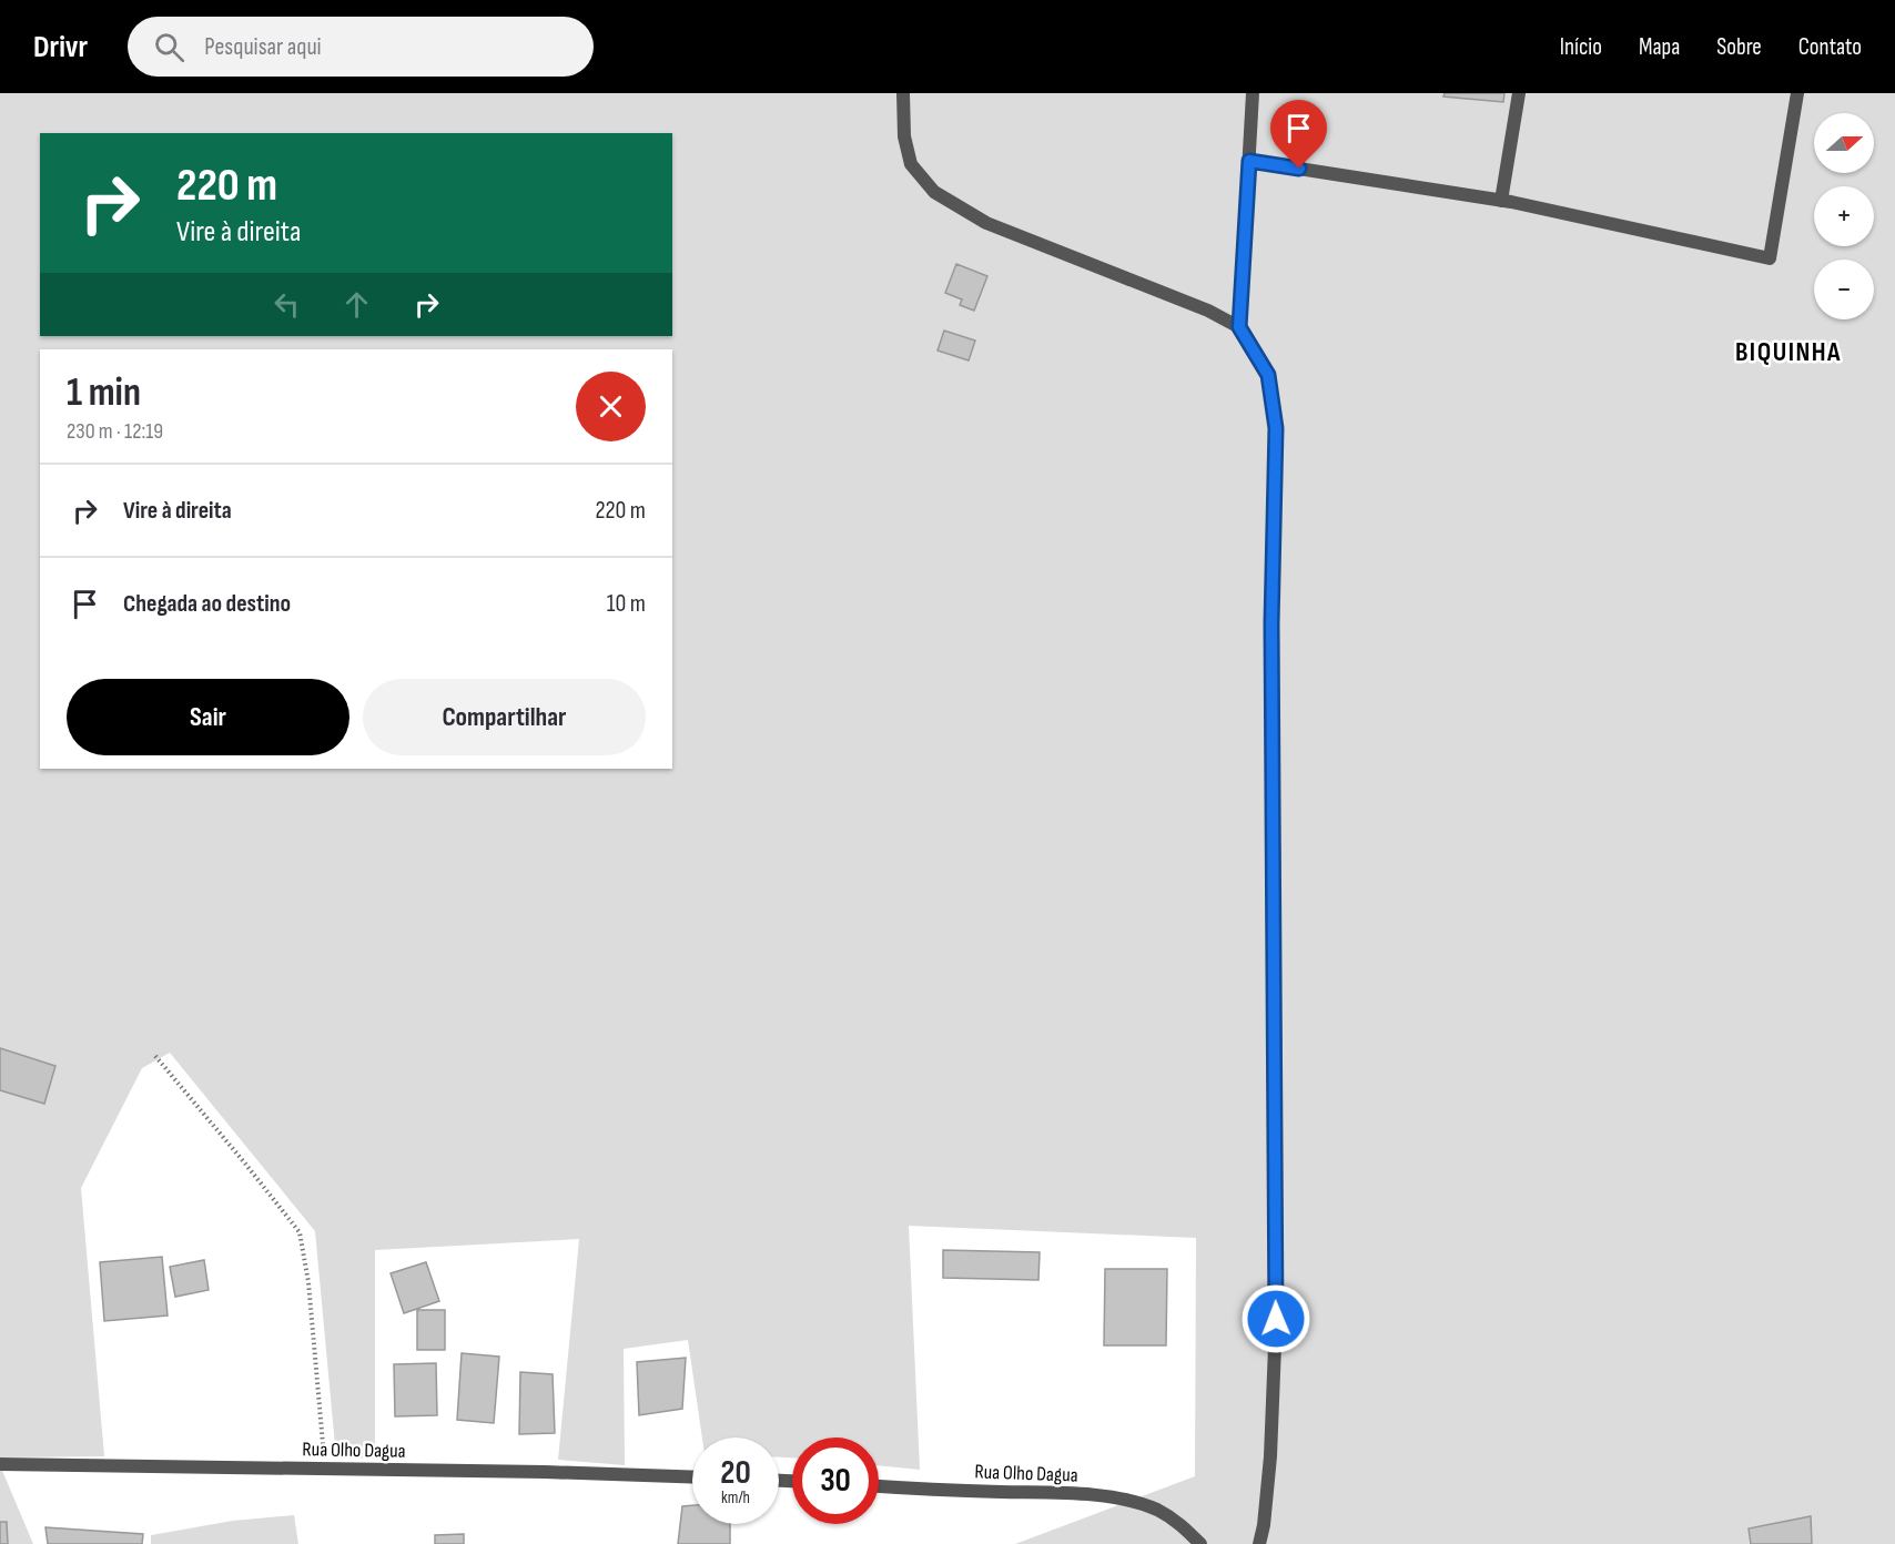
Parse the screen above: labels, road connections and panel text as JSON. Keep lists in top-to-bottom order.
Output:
{
  "streets": {
    "street": ["Rua Olho Dagua"]
  },
  "districts": ["BIQUINHA"],
  "north": "right",
  "page": {
    "header": "Drivr",
    "search": "Pesquisar aqui",
    "nav": [
      "Início",
      "Mapa",
      "Sobre",
      "Contato"
    ],
    "map_buttons": ["+", "−"],
    "turn": ["220 m", "Vire à direita"],
    "heading": ["1 min", "230 m · 12:19"],
    "list": [
      {
        "name": "Vire à direita",
        "value": "220 m"
      },
      {
        "name": "Chegada ao destino",
        "value": "10 m"
      }
    ],
    "buttons": ["Sair", "Compartilhar"],
    "speed": "20 km/h",
    "limit": "30"
  }
}
